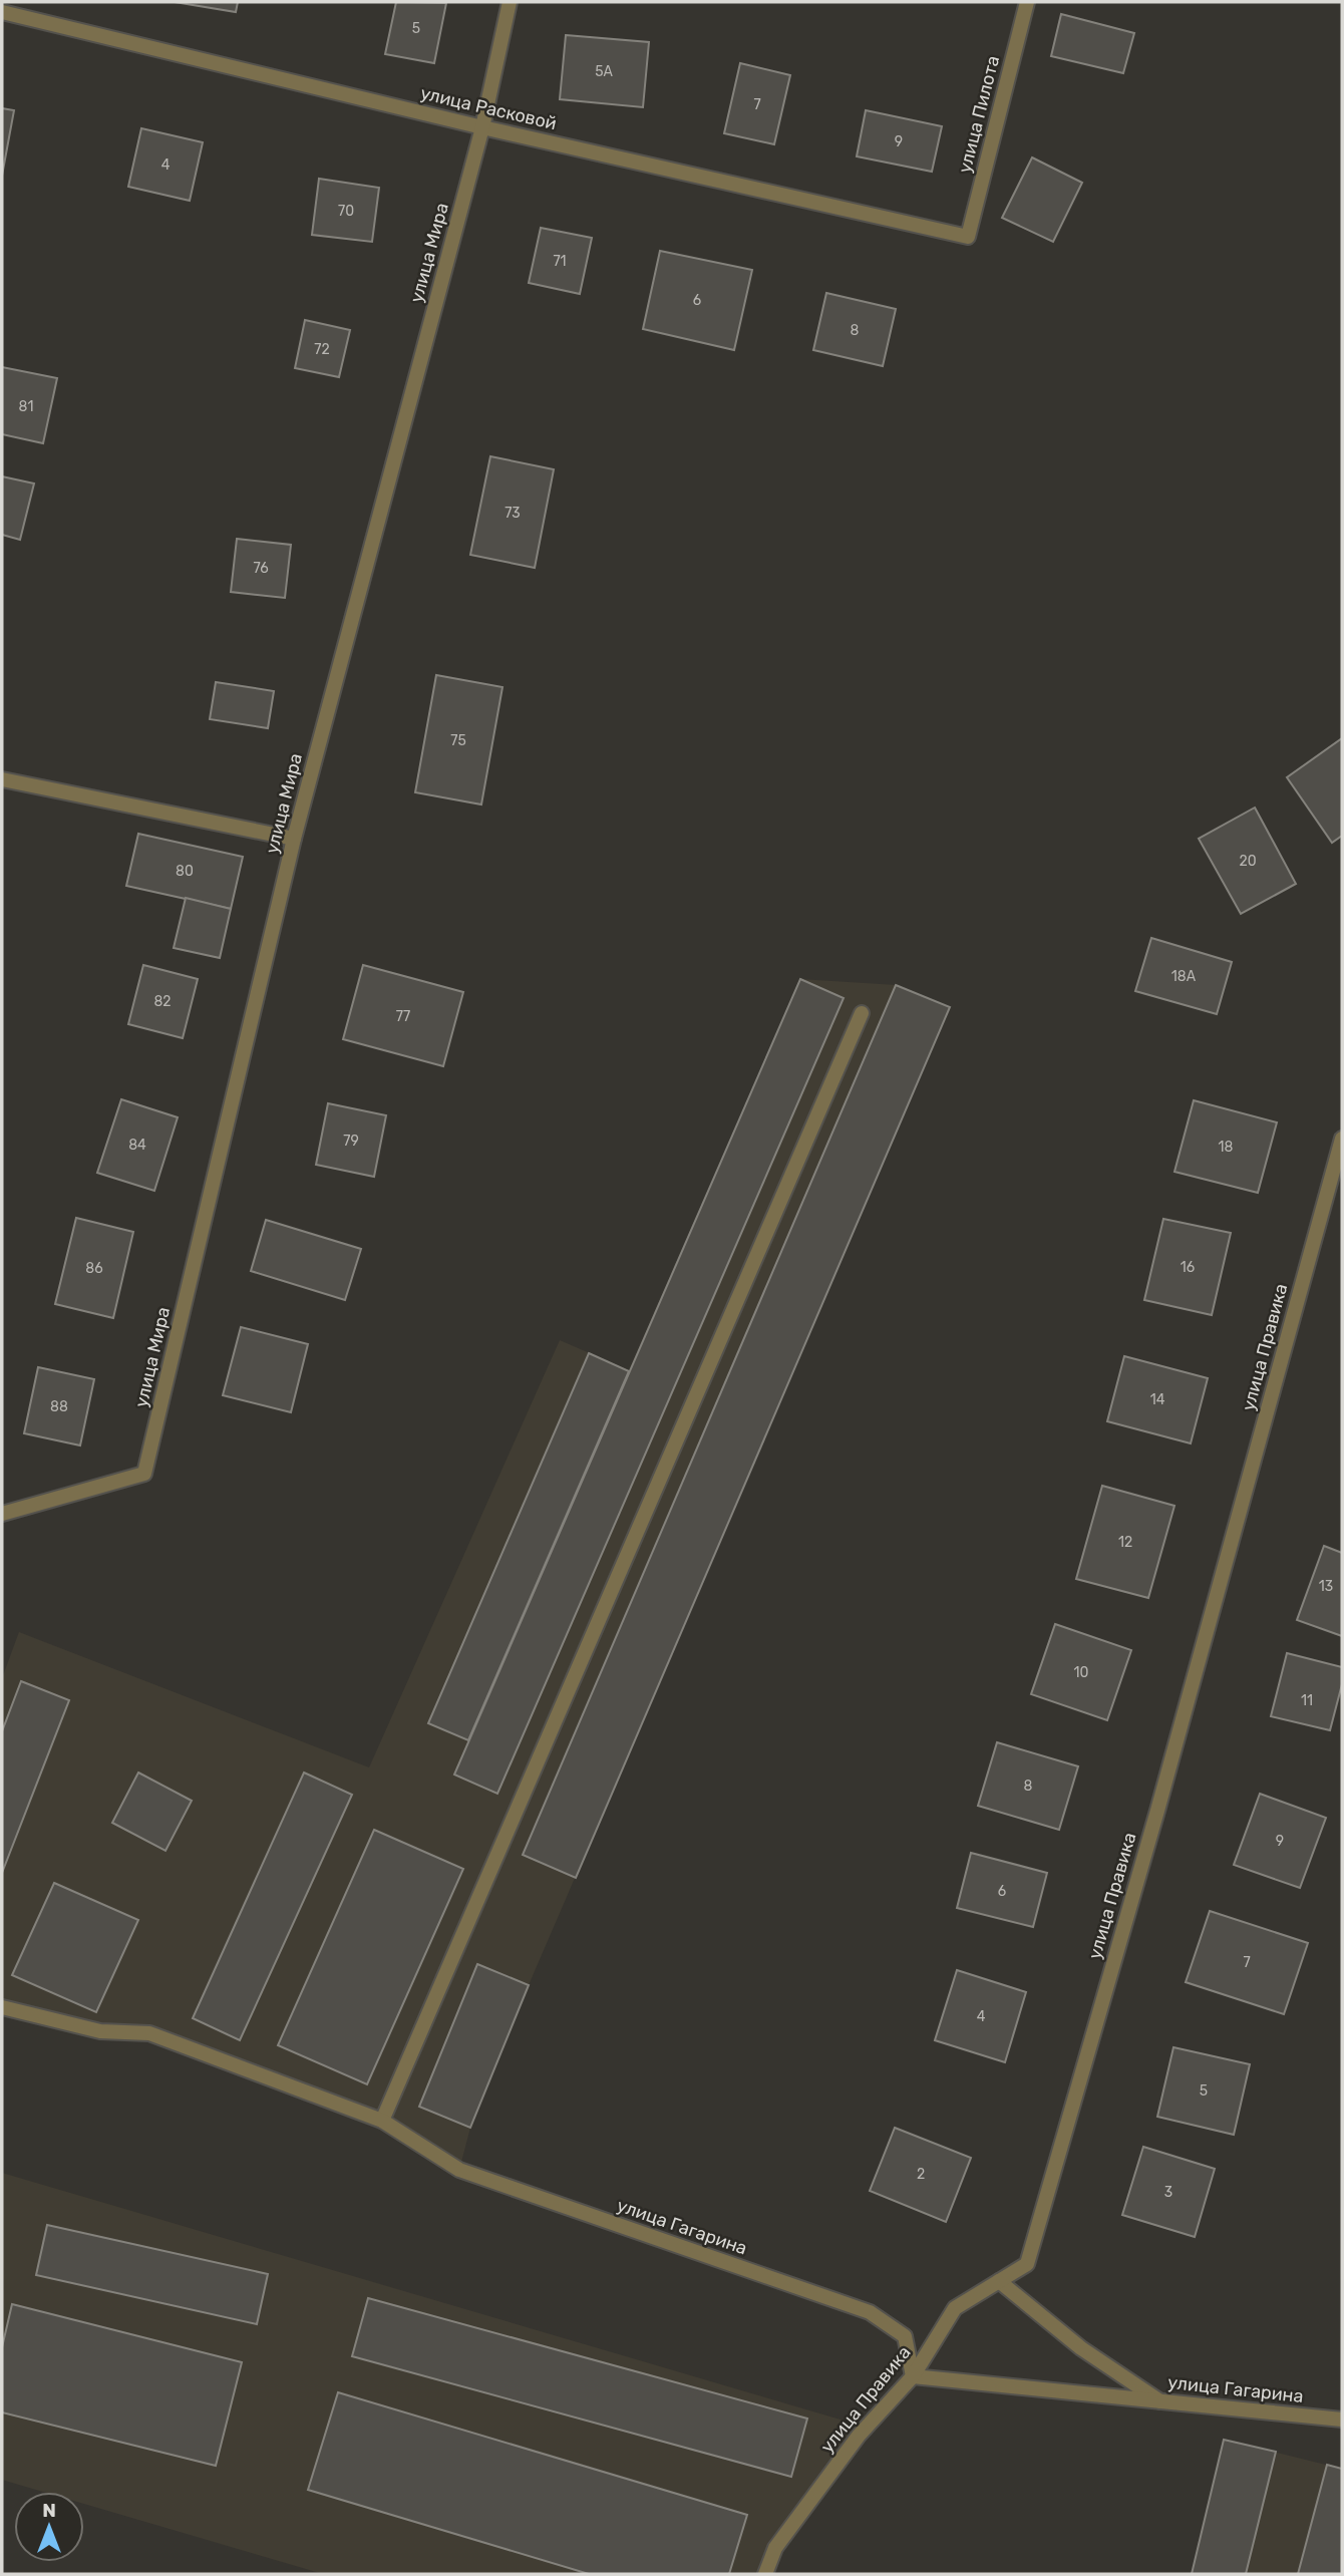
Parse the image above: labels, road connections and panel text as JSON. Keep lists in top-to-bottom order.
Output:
{
  "streets": {
    "street": [
      "улица Расковой",
      "улица Пилота",
      "улица Мира",
      "улица Правика",
      "улица Гагарина"
    ]
  },
  "crossings": [
    ["улица Расковой", "улица Пилота"],
    ["улица Расковой", "улица Мира"],
    ["улица Правика", "улица Гагарина"]
  ],
  "house_numbers": [
    "5",
    "5А",
    "7",
    "9",
    "4",
    "70",
    "71",
    "6",
    "8",
    "72",
    "81",
    "73",
    "76",
    "75",
    "20",
    "80",
    "18А",
    "82",
    "77",
    "79",
    "84",
    "18",
    "16",
    "86",
    "14",
    "88",
    "12",
    "13",
    "10",
    "11",
    "8",
    "9",
    "6",
    "7",
    "4",
    "5",
    "2",
    "3"
  ],
  "north": "top"
}
